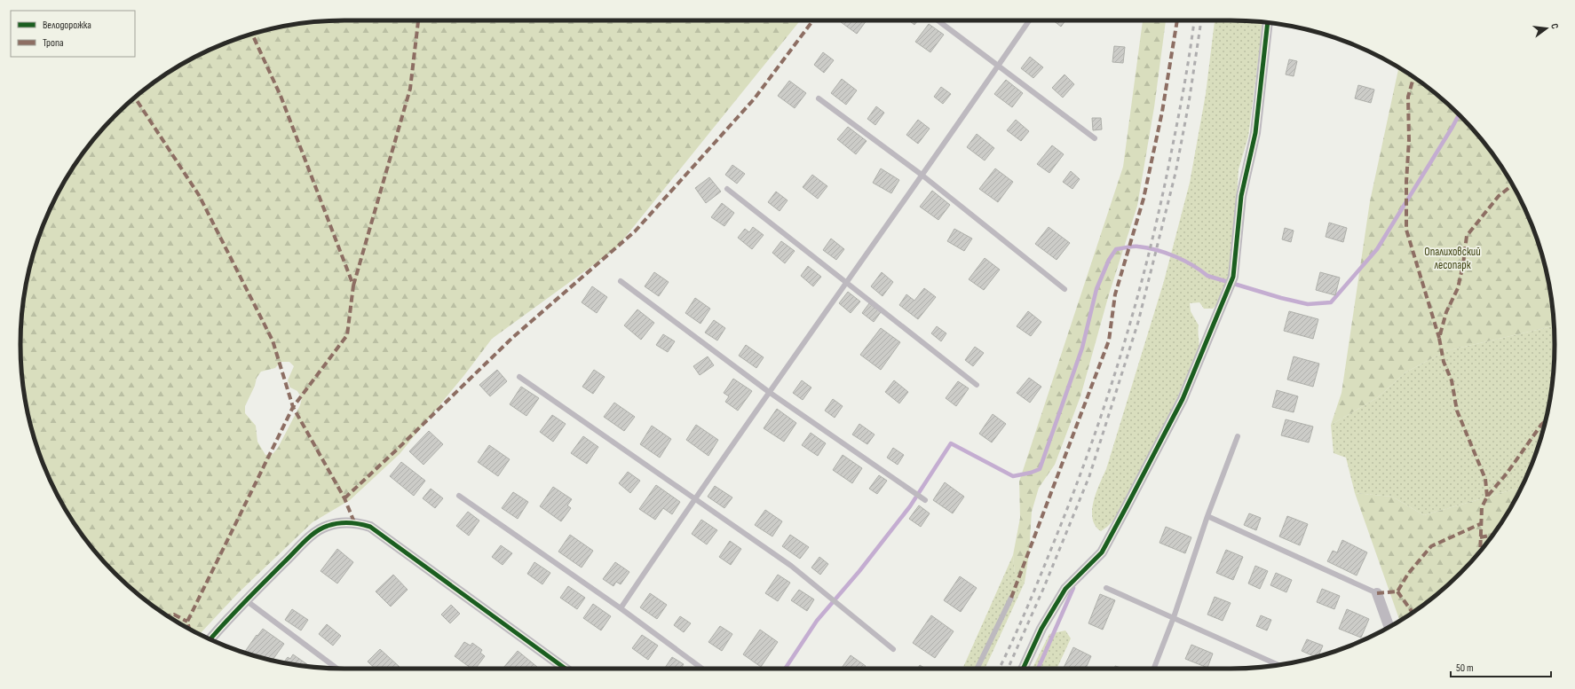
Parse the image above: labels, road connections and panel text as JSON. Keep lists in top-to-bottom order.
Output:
{
  "parks": ["Опалиховский лесопарк"],
  "legend": ["Велодорожка", "Тропа"],
  "scale_bar": "50 m",
  "north": "right"
}
